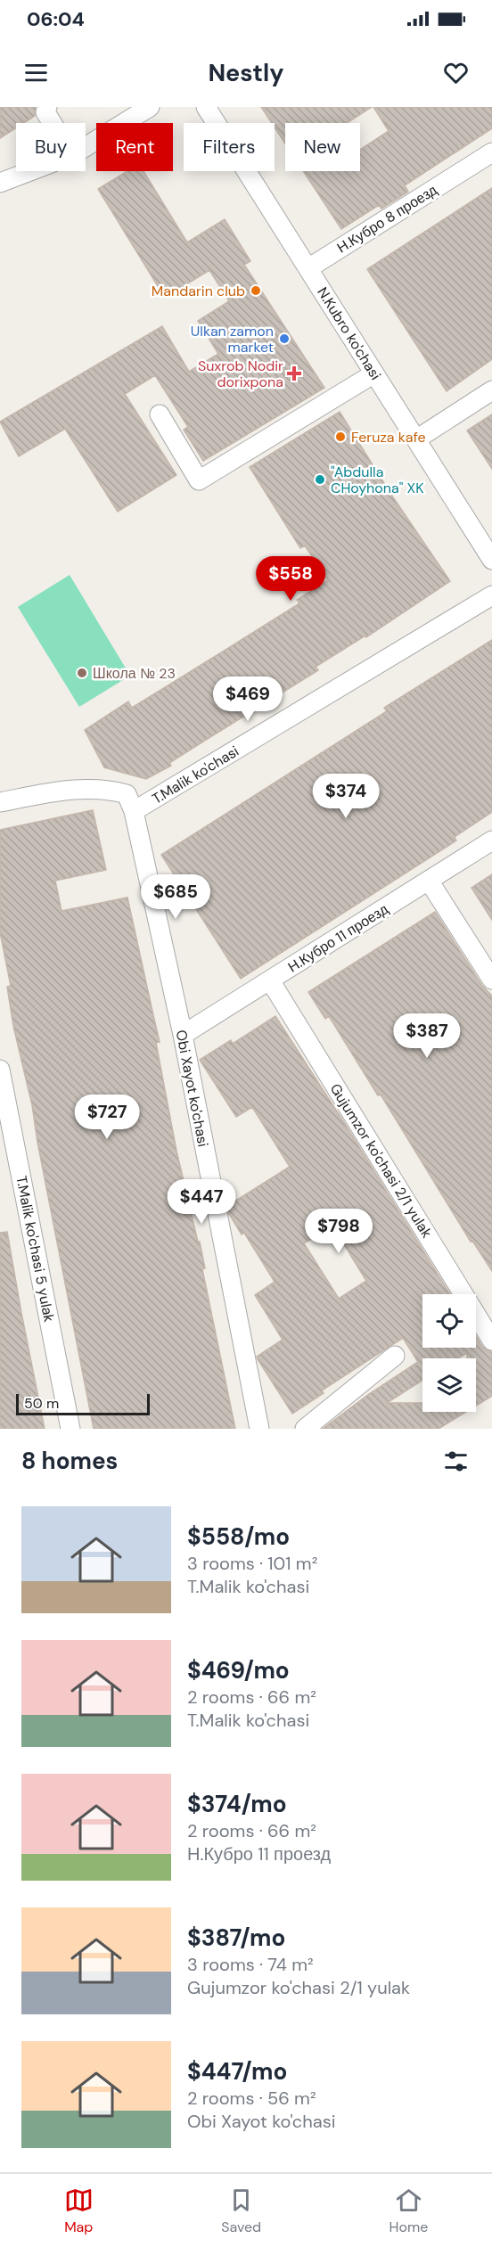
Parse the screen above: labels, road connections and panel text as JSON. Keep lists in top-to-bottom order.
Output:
{
  "streets": {
    "street": [
      "Н.Кубро 8 проезд",
      "N.Kubro ko'chasi",
      "T.Malik ko'chasi",
      "Н.Кубро 11 проезд",
      "Obi Xayot ko'chasi",
      "Gujumzor ko'chasi 2/1 yulak",
      "T.Malik ko'chasi 5 yulak"
    ]
  },
  "crossings": [
    ["Н.Кубро 8 проезд", "N.Kubro ko'chasi"],
    ["T.Malik ko'chasi", "Obi Xayot ko'chasi"],
    ["Н.Кубро 11 проезд", "Obi Xayot ko'chasi"],
    ["Н.Кубро 11 проезд", "Gujumzor ko'chasi 2/1 yulak"]
  ],
  "places": {
    "other": [
      "Mandarin club",
      "Ulkan zamon market",
      "Feruza kafe",
      "\"Abdulla CHoyhona\" XK",
      "Школа № 23"
    ],
    "health": ["Suxrob Nodir dorixpona"]
  },
  "scale_bar": "50 m",
  "page": {
    "status": "06:04",
    "header": "Nestly",
    "chip": [
      "Buy",
      "Rent",
      "Filters",
      "New"
    ],
    "price": [
      "$558",
      "$469",
      "$374",
      "$685",
      "$387",
      "$727",
      "$447",
      "$798"
    ],
    "scale": "50 m",
    "heading": "8 homes",
    "list": [
      {
        "name": "$558/mo",
        "note": "3 rooms · 101 m² · T.Malik ko'chasi"
      },
      {
        "name": "$469/mo",
        "note": "2 rooms · 66 m² · T.Malik ko'chasi"
      },
      {
        "name": "$374/mo",
        "note": "2 rooms · 66 m² · Н.Кубро 11 проезд"
      },
      {
        "name": "$387/mo",
        "note": "3 rooms · 74 m² · Gujumzor ko'chasi 2/1 yulak"
      },
      {
        "name": "$447/mo",
        "note": "2 rooms · 56 m² · Obi Xayot ko'chasi"
      }
    ],
    "tabs": ["Map", "Saved", "Home"]
  }
}
